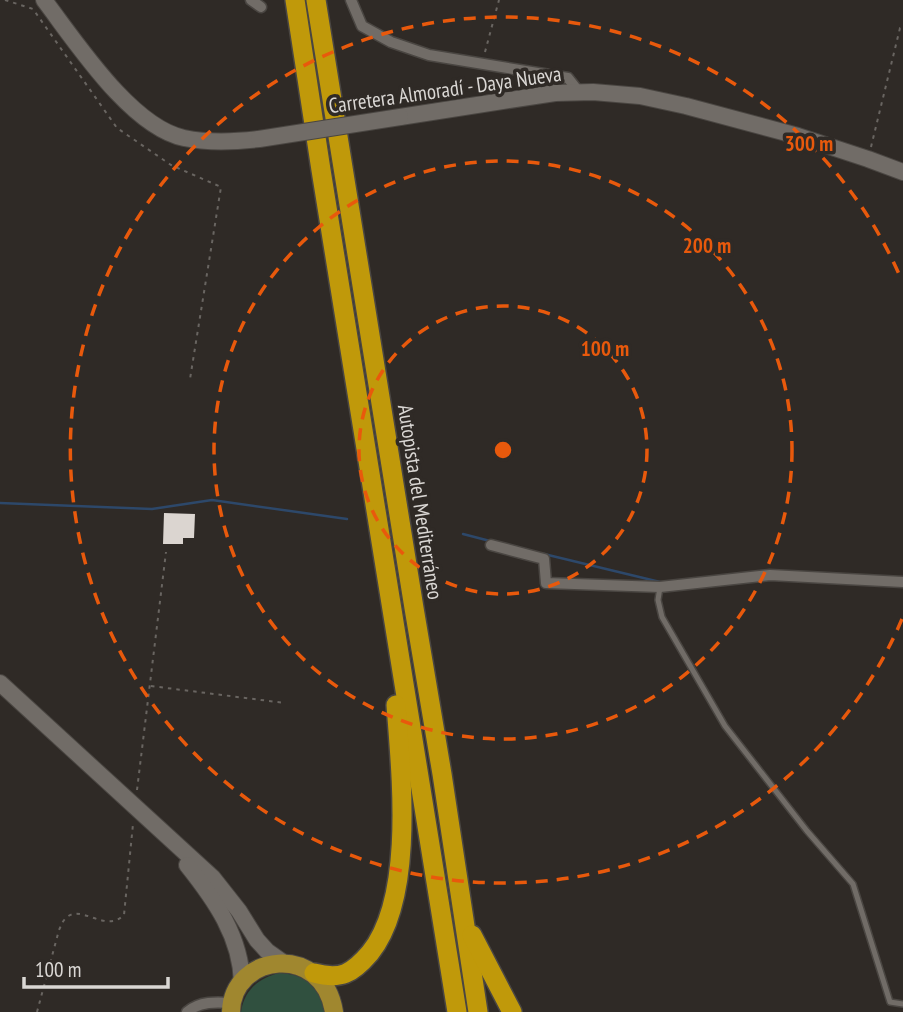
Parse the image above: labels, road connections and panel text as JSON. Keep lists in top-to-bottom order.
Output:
{
  "streets": {
    "highway": ["Autopista del Mediterráneo"],
    "street": ["Carretera Almoradí - Daya Nueva"]
  },
  "scale_bar": "100 m",
  "rings": ["300 m", "200 m", "100 m"]
}
